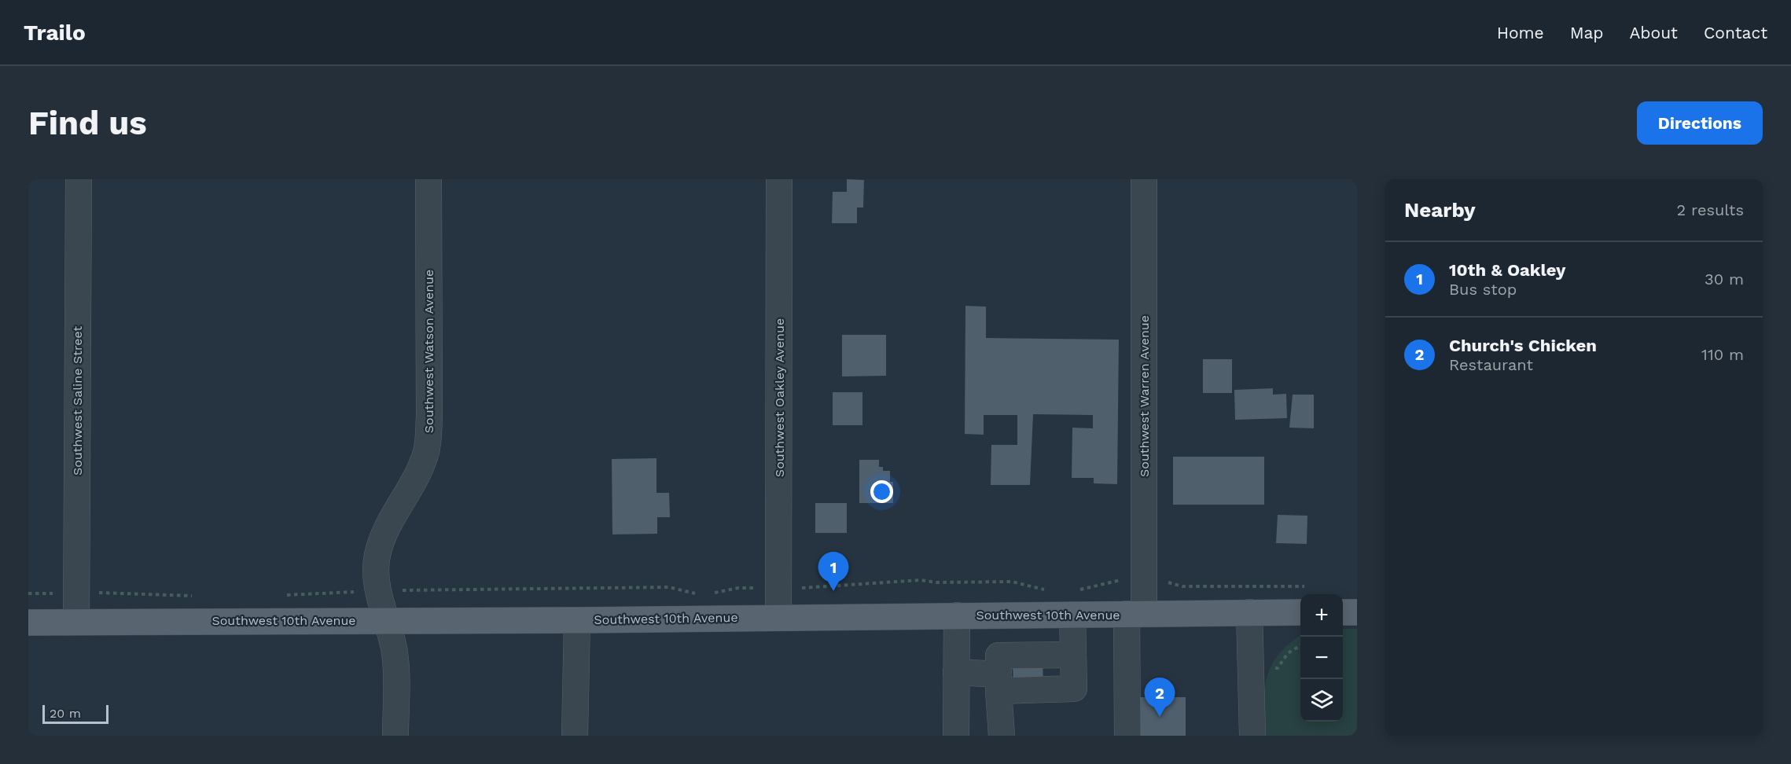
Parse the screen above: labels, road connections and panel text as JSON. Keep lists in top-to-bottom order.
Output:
{
  "streets": {
    "main road": ["Southwest 10th Avenue"],
    "street": [
      "Southwest Watson Avenue",
      "Southwest Warren Avenue",
      "Southwest Oakley Avenue",
      "Southwest Saline Street"
    ]
  },
  "crossings": [
    ["Southwest Watson Avenue", "Southwest 10th Avenue"],
    ["Southwest Warren Avenue", "Southwest 10th Avenue"],
    ["Southwest Oakley Avenue", "Southwest 10th Avenue"],
    ["Southwest Saline Street", "Southwest 10th Avenue"]
  ],
  "scale_bar": "20 m",
  "page": {
    "header": "Trailo",
    "nav": [
      "Home",
      "Map",
      "About",
      "Contact"
    ],
    "buttons": "Directions",
    "title": "Find us",
    "heading": ["Nearby", "2 results"],
    "list": [
      {
        "mark": "1",
        "name": "10th & Oakley",
        "note": "Bus stop",
        "value": "30 m"
      },
      {
        "mark": "2",
        "name": "Church's Chicken",
        "note": "Restaurant",
        "value": "110 m"
      }
    ],
    "pins": ["1", "2"],
    "map_buttons": ["+", "−"],
    "scale": "20 m"
  }
}
